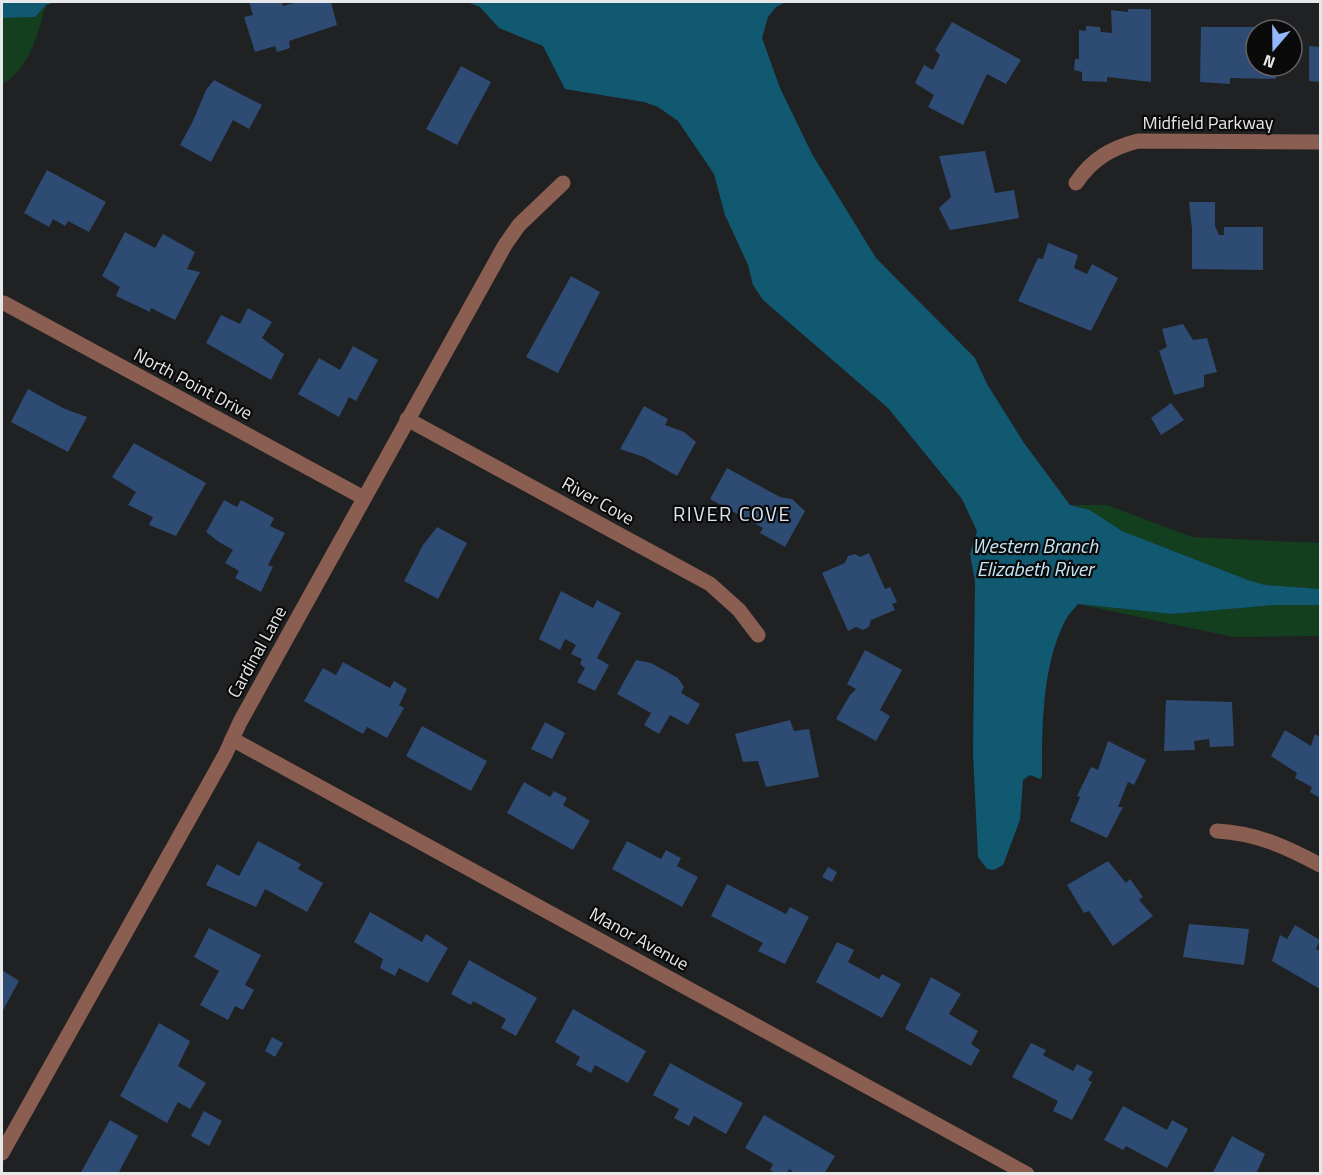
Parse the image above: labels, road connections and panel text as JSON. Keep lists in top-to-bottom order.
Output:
{
  "streets": {
    "street": [
      "Midfield Parkway",
      "North Point Drive",
      "River Cove",
      "Cardinal Lane",
      "Manor Avenue"
    ]
  },
  "crossings": [
    ["North Point Drive", "Cardinal Lane"],
    ["River Cove", "Cardinal Lane"],
    ["Cardinal Lane", "Manor Avenue"]
  ],
  "districts": ["RIVER COVE"],
  "water": ["Western Branch Elizabeth River"],
  "north": "bottom"
}
